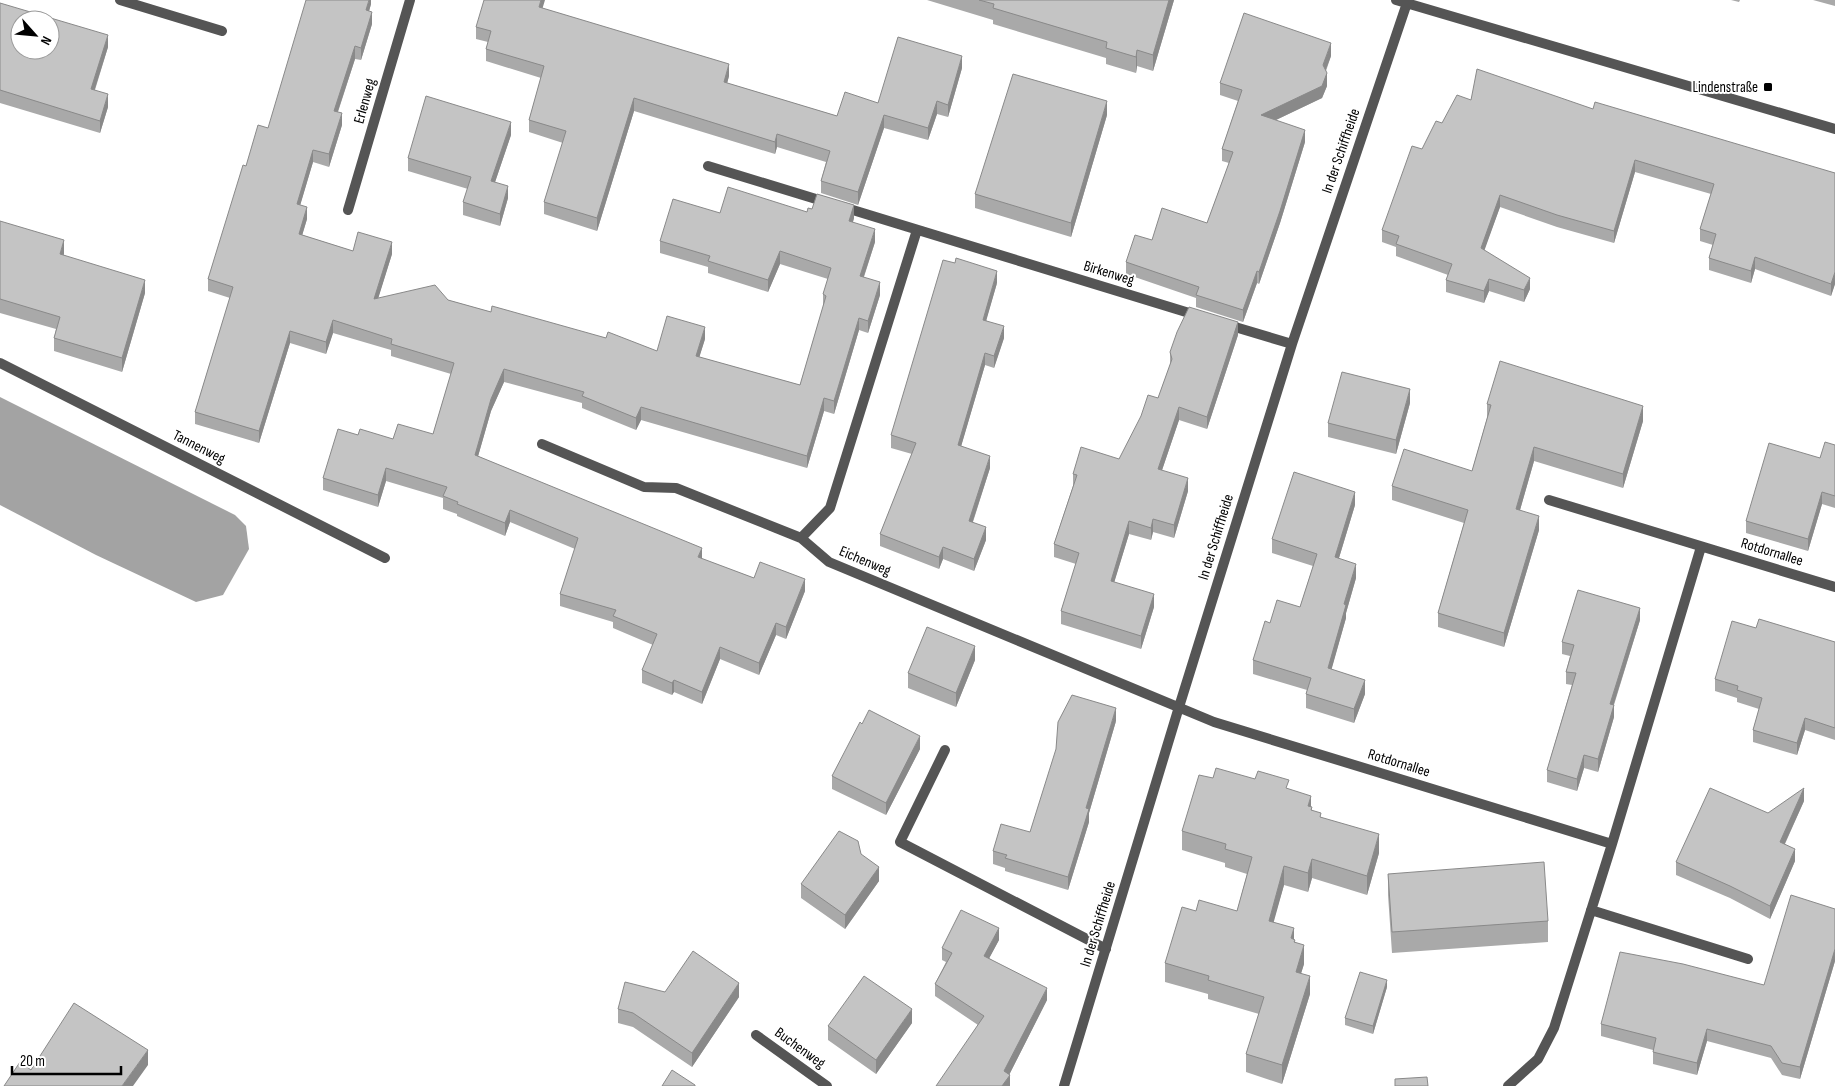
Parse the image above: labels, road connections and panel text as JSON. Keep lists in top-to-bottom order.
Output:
{
  "streets": {
    "street": [
      "Erlenweg",
      "In der Schiffheide",
      "Birkenweg",
      "Tannenweg",
      "Rotdornallee",
      "Eichenweg",
      "Buchenweg"
    ]
  },
  "crossings": [
    ["In der Schiffheide", "Birkenweg"],
    ["In der Schiffheide", "Rotdornallee"],
    ["In der Schiffheide", "Eichenweg"],
    ["Rotdornallee", "Eichenweg"]
  ],
  "places": {
    "transit": ["Lindenstraße"]
  },
  "scale_bar": "20 m",
  "north": "bottom right"
}
